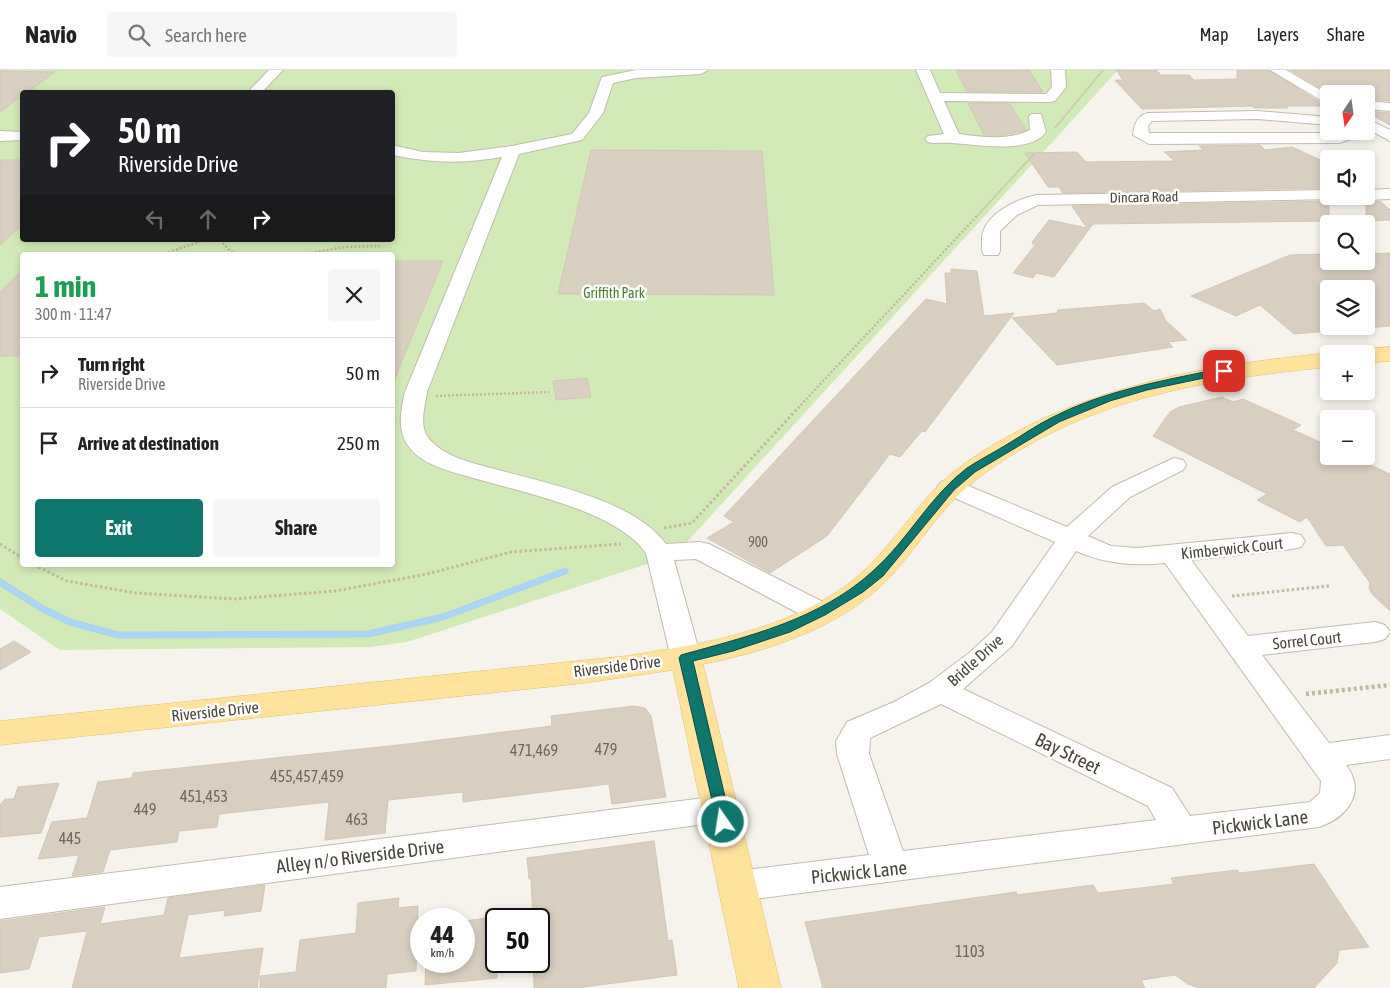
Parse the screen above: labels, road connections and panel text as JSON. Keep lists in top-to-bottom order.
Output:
{
  "streets": {
    "main road": ["Riverside Drive"],
    "street": [
      "Dincara Road",
      "Kimberwick Court",
      "Sorrel Court",
      "Bridle Drive",
      "Bay Street",
      "Pickwick Lane",
      "Alley n/o Riverside Drive"
    ]
  },
  "crossings": [
    ["Kimberwick Court", "Pickwick Lane"],
    ["Sorrel Court", "Pickwick Lane"],
    ["Bridle Drive", "Bay Street"],
    ["Bridle Drive", "Pickwick Lane"],
    ["Bay Street", "Pickwick Lane"]
  ],
  "parks": ["Griffith Park"],
  "house_numbers": [
    "900",
    "479",
    "471,469",
    "455,457,459",
    "451,453",
    "449",
    "463",
    "445",
    "1103"
  ],
  "north": "bottom",
  "page": {
    "header": "Navio",
    "search": "Search here",
    "nav": ["Map", "Layers", "Share"],
    "map_buttons": ["+", "−"],
    "turn": ["50 m", "Riverside Drive"],
    "heading": ["1 min", "300 m · 11:47"],
    "list": [
      {
        "name": "Turn right",
        "note": "Riverside Drive",
        "value": "50 m"
      },
      {
        "name": "Arrive at destination",
        "value": "250 m"
      }
    ],
    "buttons": ["Exit", "Share"],
    "speed": "44 km/h",
    "limit": "50"
  }
}
